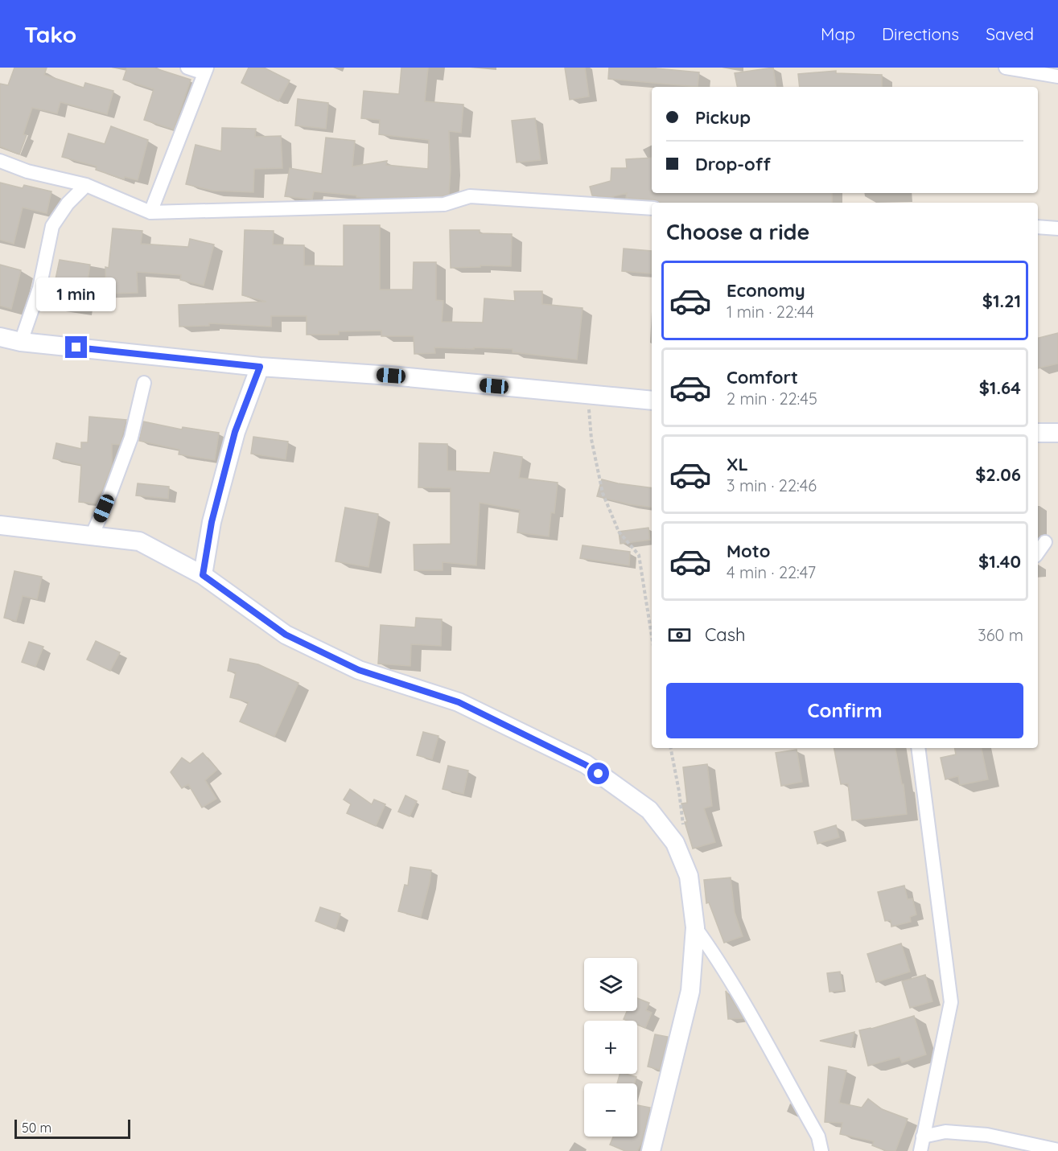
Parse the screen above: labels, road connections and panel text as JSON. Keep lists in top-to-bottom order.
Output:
{
  "scale_bar": "50 m",
  "page": {
    "header": "Tako",
    "nav": ["Map", "Directions", "Saved"],
    "banner": ["Pickup", "Drop-off"],
    "heading": "Choose a ride",
    "list": [
      {
        "name": "Economy",
        "note": "1 min · 22:44",
        "value": "$1.21"
      },
      {
        "name": "Comfort",
        "note": "2 min · 22:45",
        "value": "$1.64"
      },
      {
        "name": "XL",
        "note": "3 min · 22:46",
        "value": "$2.06"
      },
      {
        "name": "Moto",
        "note": "4 min · 22:47",
        "value": "$1.40"
      }
    ],
    "bubble": "1 min",
    "pay": ["Cash", "360 m"],
    "buttons": "Confirm",
    "map_buttons": ["+", "−"],
    "scale": "50 m"
  }
}
